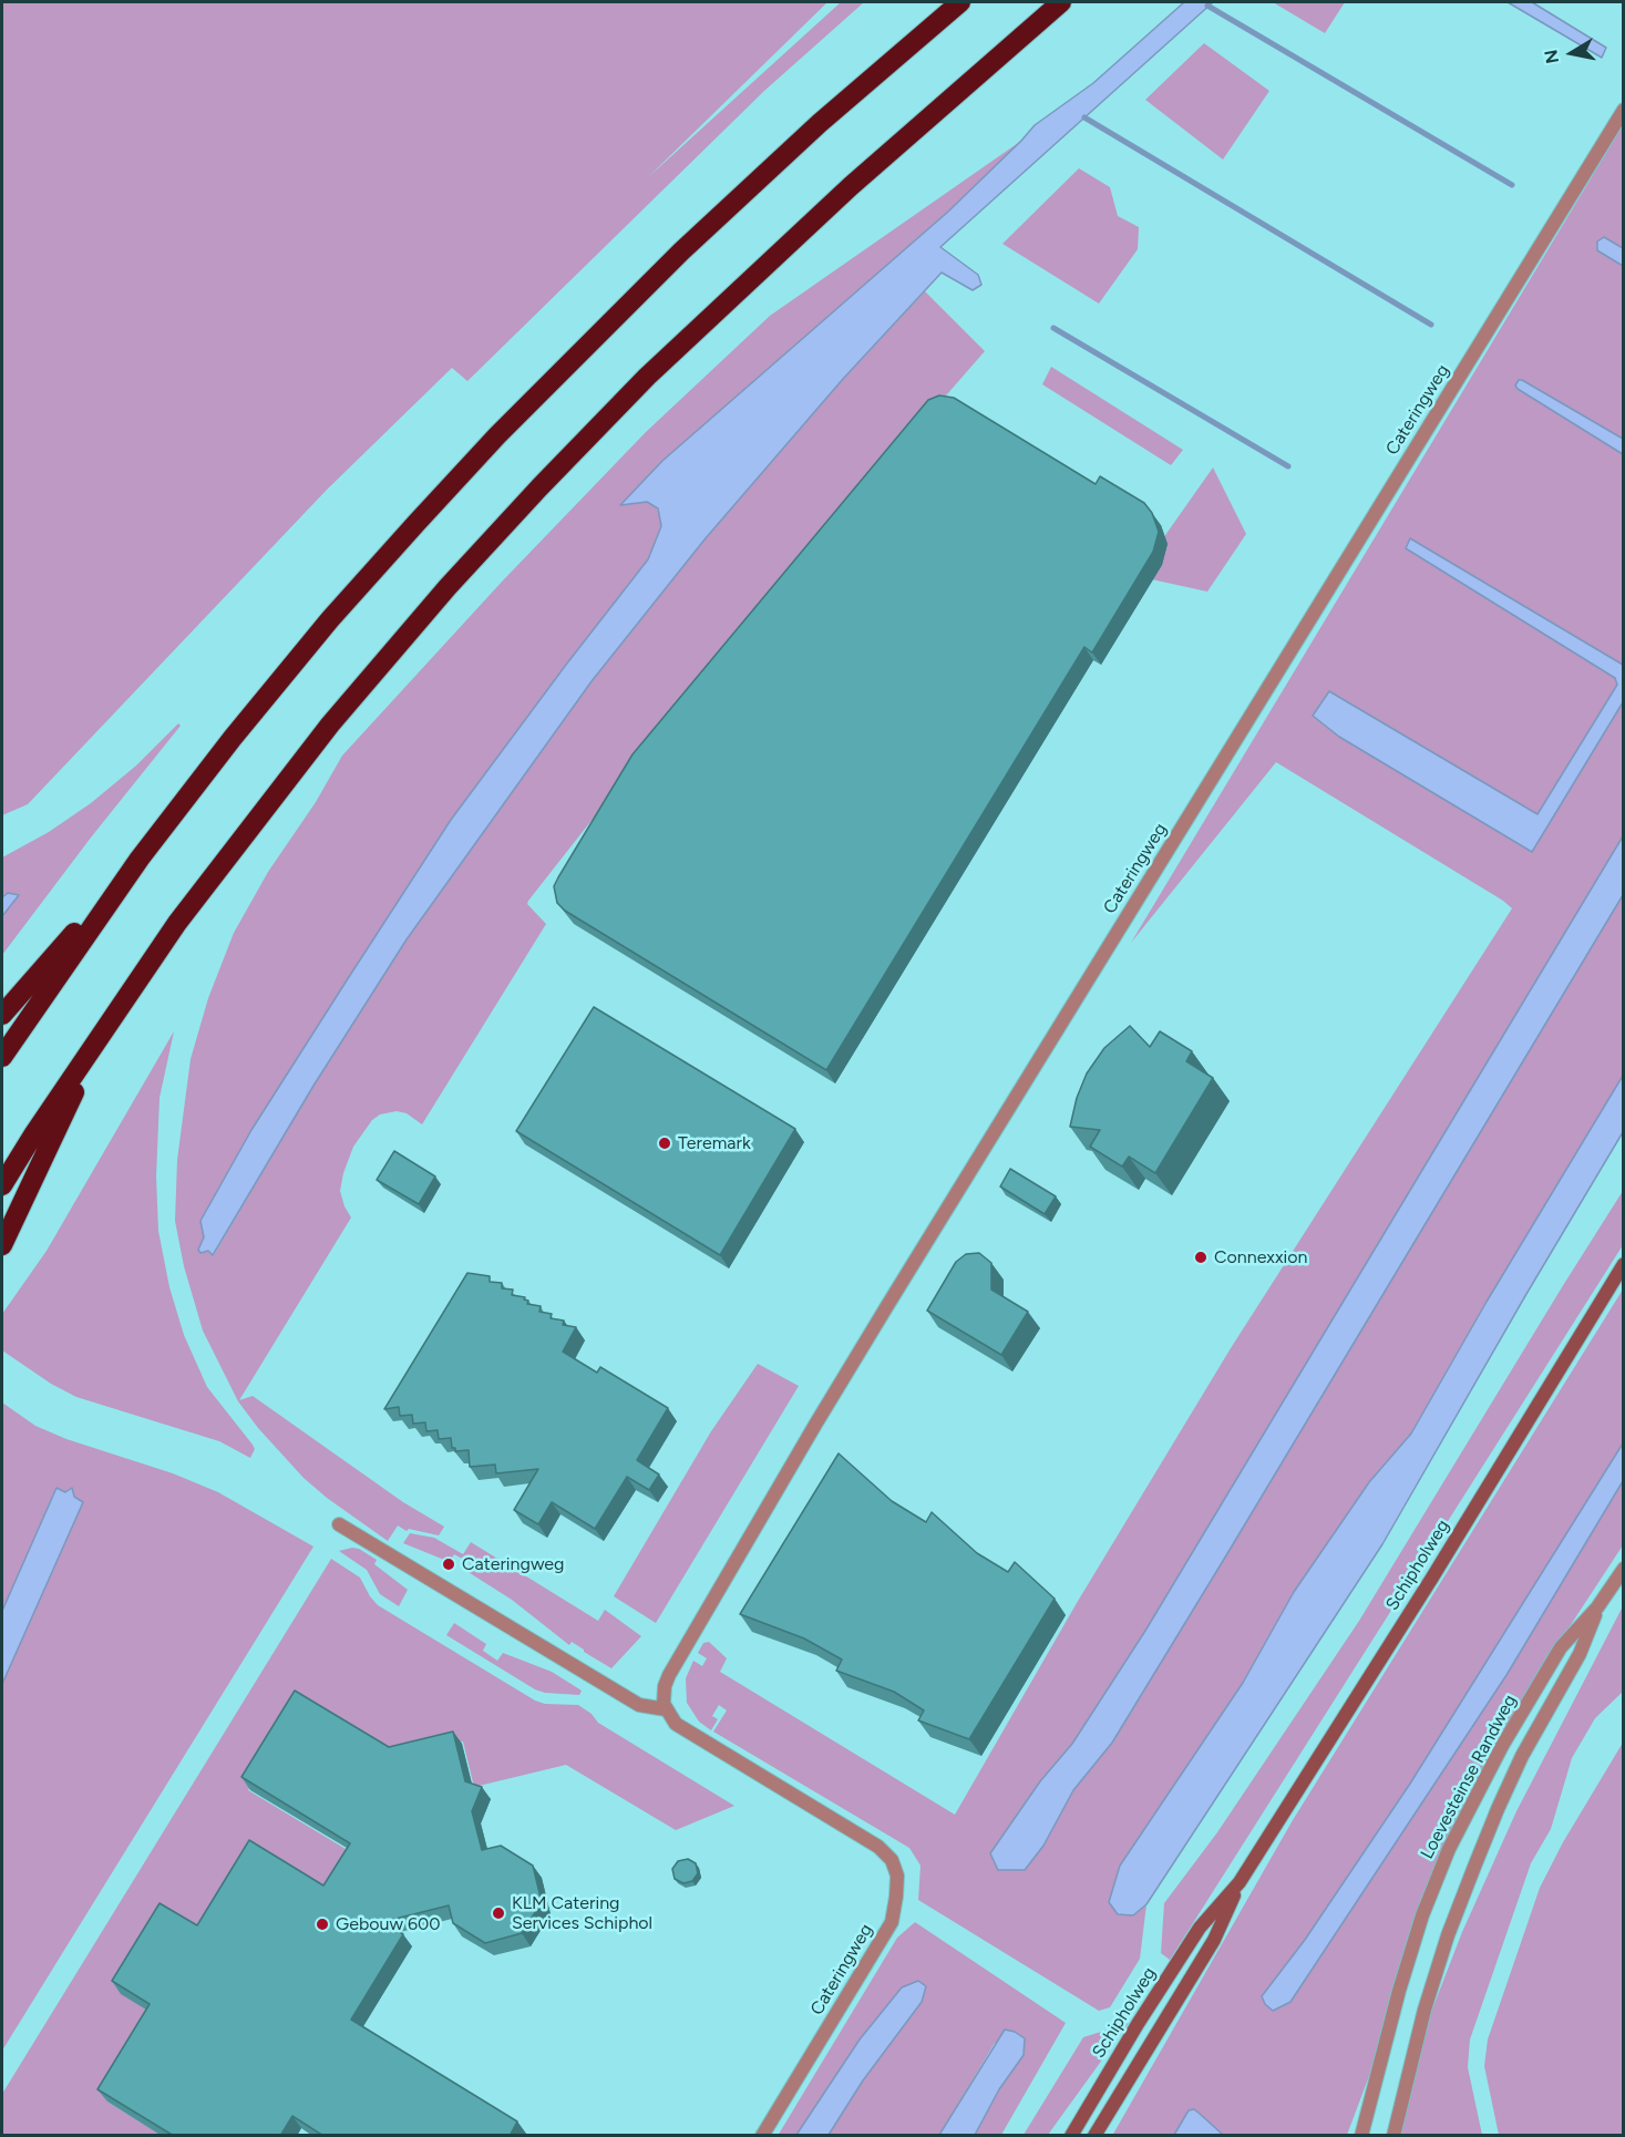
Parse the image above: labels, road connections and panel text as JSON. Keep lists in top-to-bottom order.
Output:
{
  "streets": {
    "main road": ["Schipholweg"],
    "street": ["Cateringweg", "Loevesteinse Randweg"]
  },
  "places": [
    "Teremark",
    "Connexxion",
    "Cateringweg",
    "KLM Catering Services Schiphol",
    "Gebouw 600"
  ],
  "north": "left"
}
